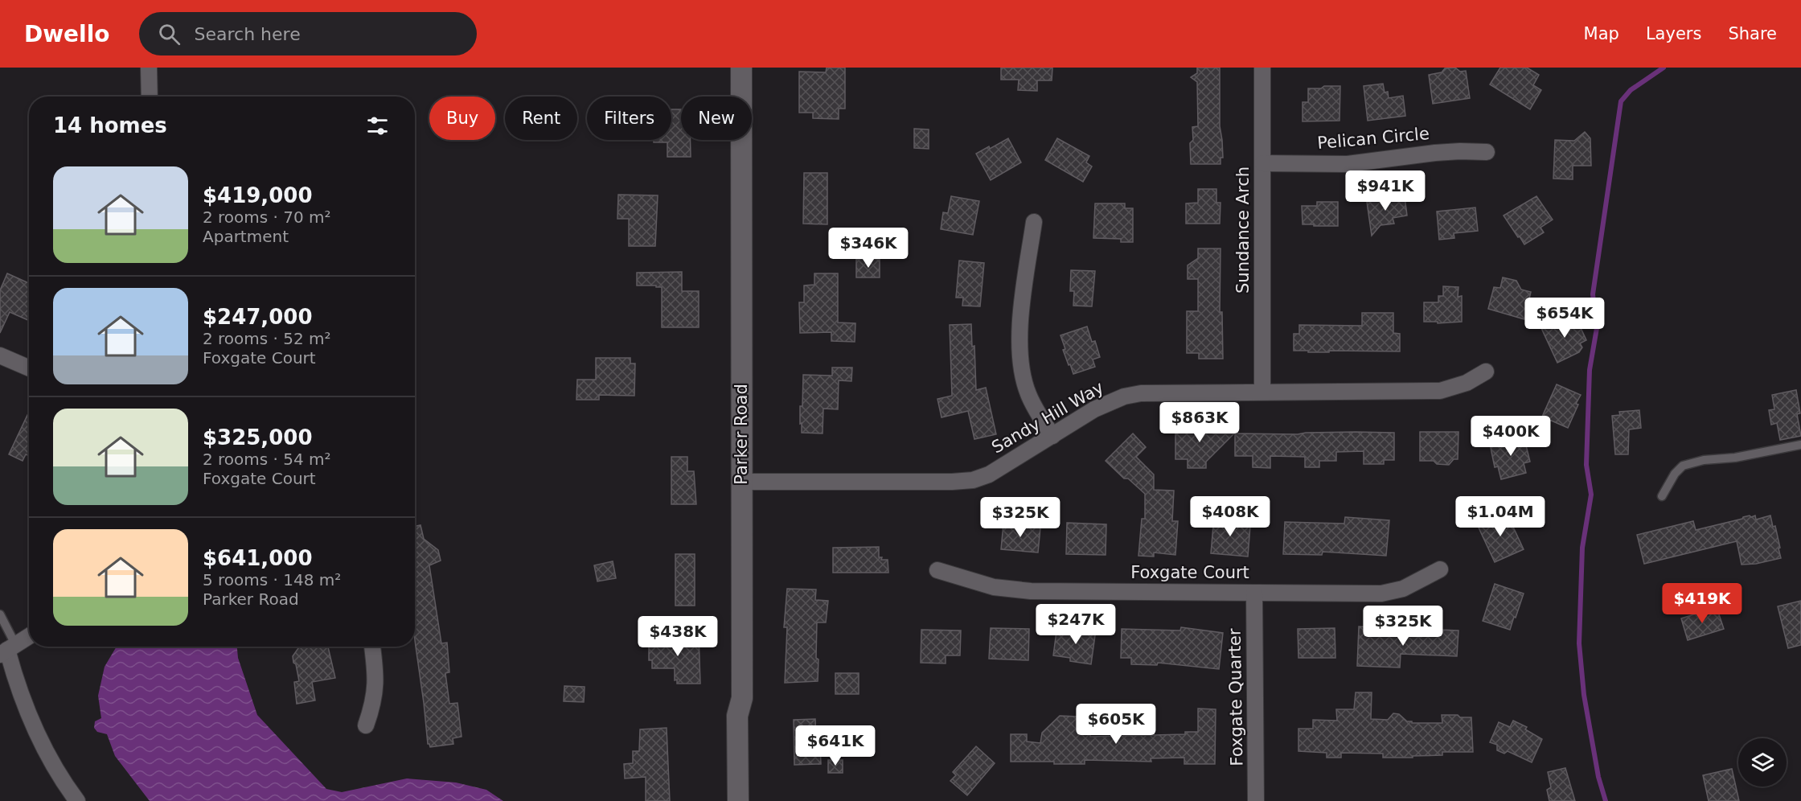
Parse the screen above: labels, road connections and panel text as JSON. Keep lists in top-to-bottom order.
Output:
{
  "streets": {
    "street": [
      "Pelican Circle",
      "Sundance Arch",
      "Sandy Hill Way",
      "Parker Road",
      "Foxgate Court",
      "Foxgate Quarter"
    ]
  },
  "crossings": [
    ["Pelican Circle", "Sundance Arch"],
    ["Sundance Arch", "Sandy Hill Way"],
    ["Sandy Hill Way", "Parker Road"],
    ["Foxgate Court", "Foxgate Quarter"]
  ],
  "page": {
    "header": "Dwello",
    "search": "Search here",
    "nav": ["Map", "Layers", "Share"],
    "chip": [
      "Buy",
      "Rent",
      "Filters",
      "New"
    ],
    "heading": "14 homes",
    "list": [
      {
        "name": "$419,000",
        "note": "2 rooms · 70 m² · Apartment"
      },
      {
        "name": "$247,000",
        "note": "2 rooms · 52 m² · Foxgate Court"
      },
      {
        "name": "$325,000",
        "note": "2 rooms · 54 m² · Foxgate Court"
      },
      {
        "name": "$641,000",
        "note": "5 rooms · 148 m² · Parker Road"
      }
    ],
    "price": [
      "$941K",
      "$346K",
      "$654K",
      "$863K",
      "$400K",
      "$408K",
      "$1.04M",
      "$325K",
      "$419K",
      "$247K",
      "$325K",
      "$438K",
      "$605K",
      "$641K"
    ]
  }
}
